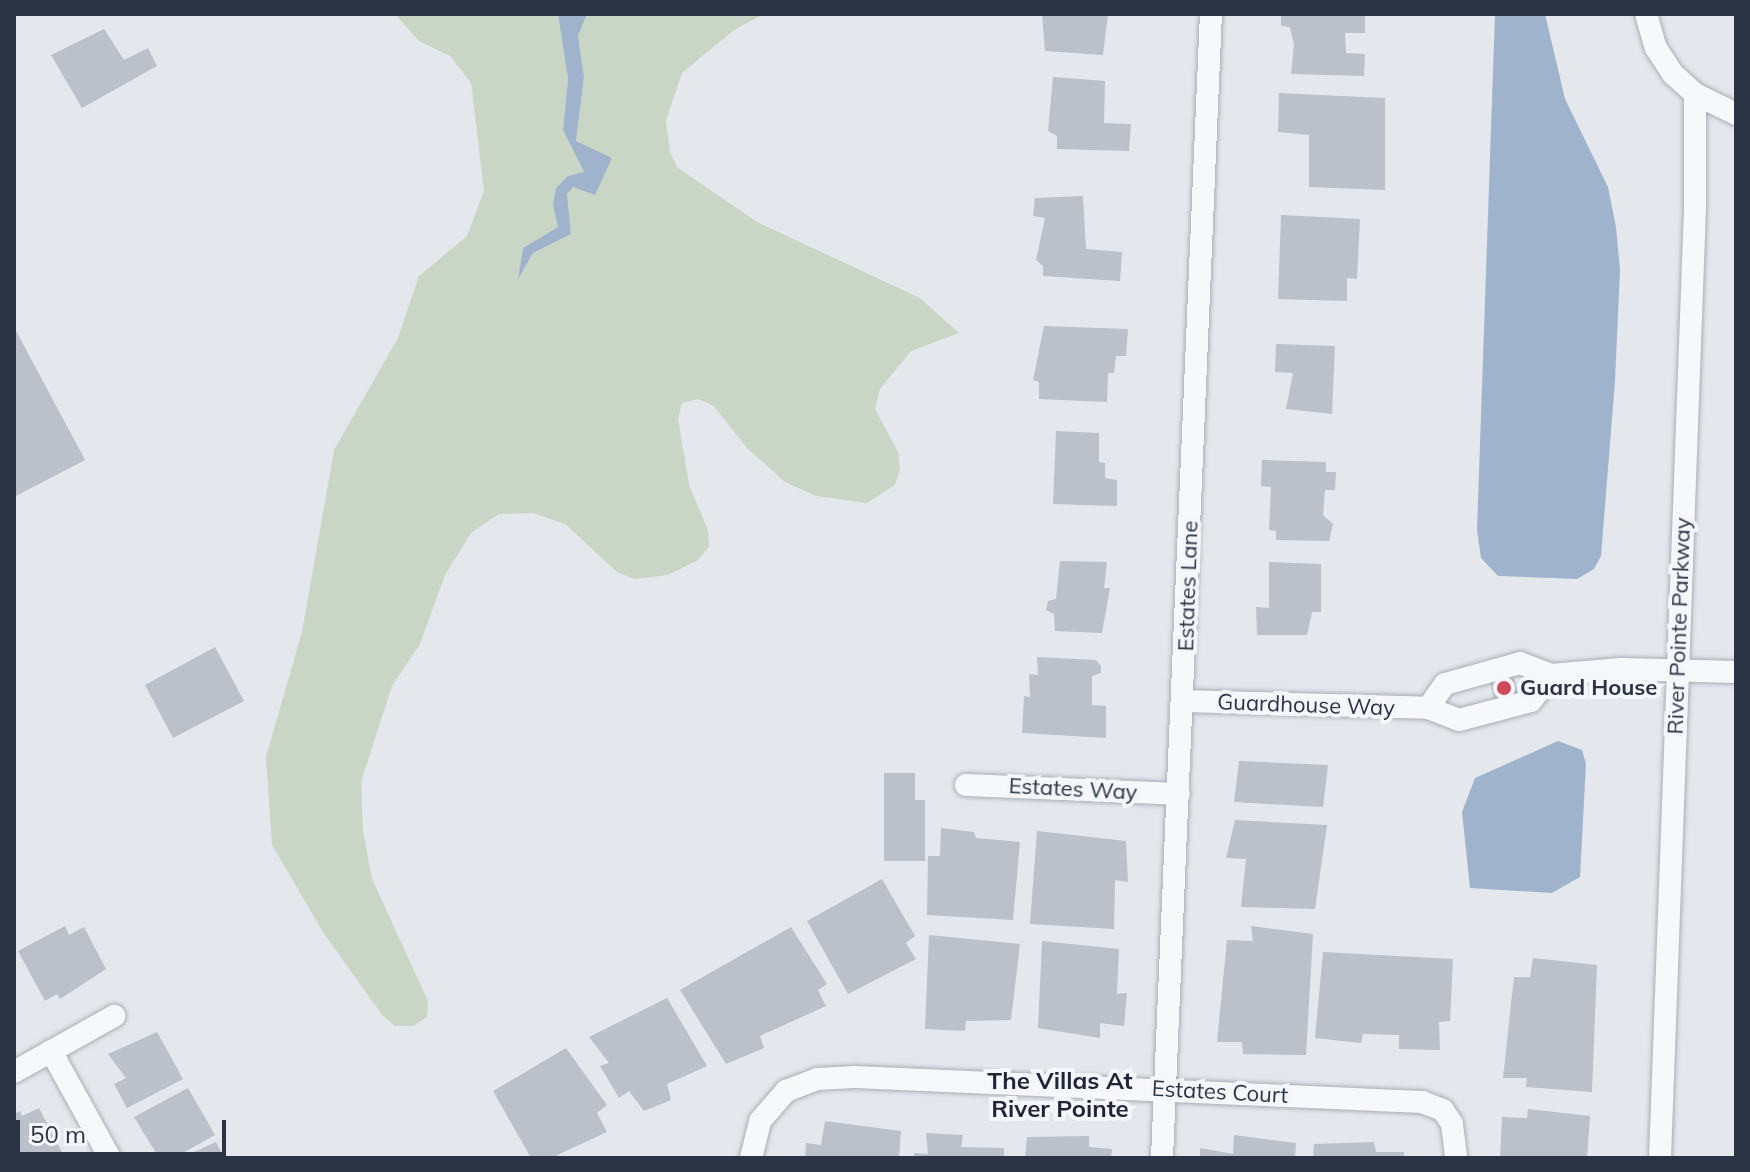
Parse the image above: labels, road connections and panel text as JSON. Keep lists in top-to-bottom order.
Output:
{
  "streets": {
    "street": [
      "Estates Lane",
      "River Pointe Parkway",
      "Guardhouse Way",
      "Estates Way",
      "Estates Court"
    ]
  },
  "crossings": [
    ["Estates Lane", "Guardhouse Way"],
    ["Estates Lane", "Estates Way"],
    ["Estates Lane", "Estates Court"]
  ],
  "districts": ["The Villas At River Pointe"],
  "places": ["Guard House"],
  "scale_bar": "50 m"
}
